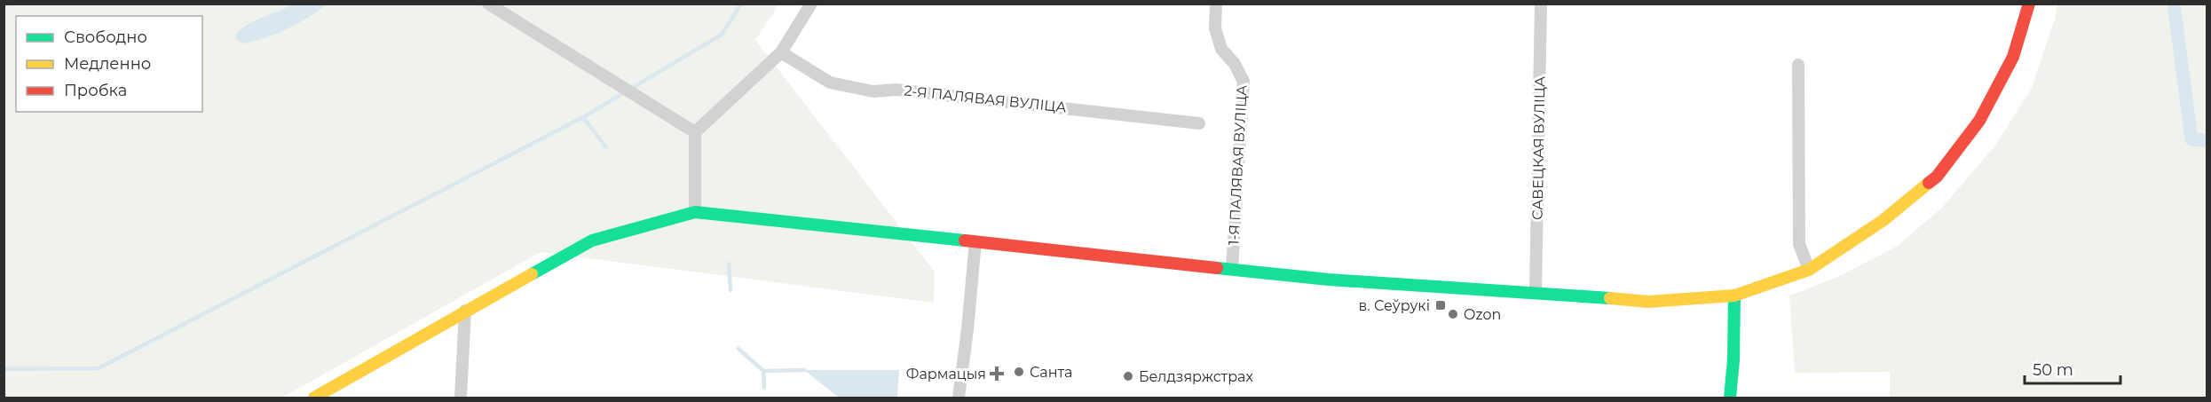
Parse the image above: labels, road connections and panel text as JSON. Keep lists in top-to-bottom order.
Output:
{
  "streets": {
    "street": ["2-Я ПАЛЯВАЯ ВУЛІЦА", "САВЕЦКАЯ ВУЛІЦА", "1-Я ПАЛЯВАЯ ВУЛІЦА"]
  },
  "places": {
    "transit": ["в. Сеўрукі"],
    "other": ["Ozon", "Санта", "Белдзяржстрах"],
    "health": ["Фармацыя"]
  },
  "legend": ["Свободно", "Медленно", "Пробка"],
  "scale_bar": "50 m"
}
